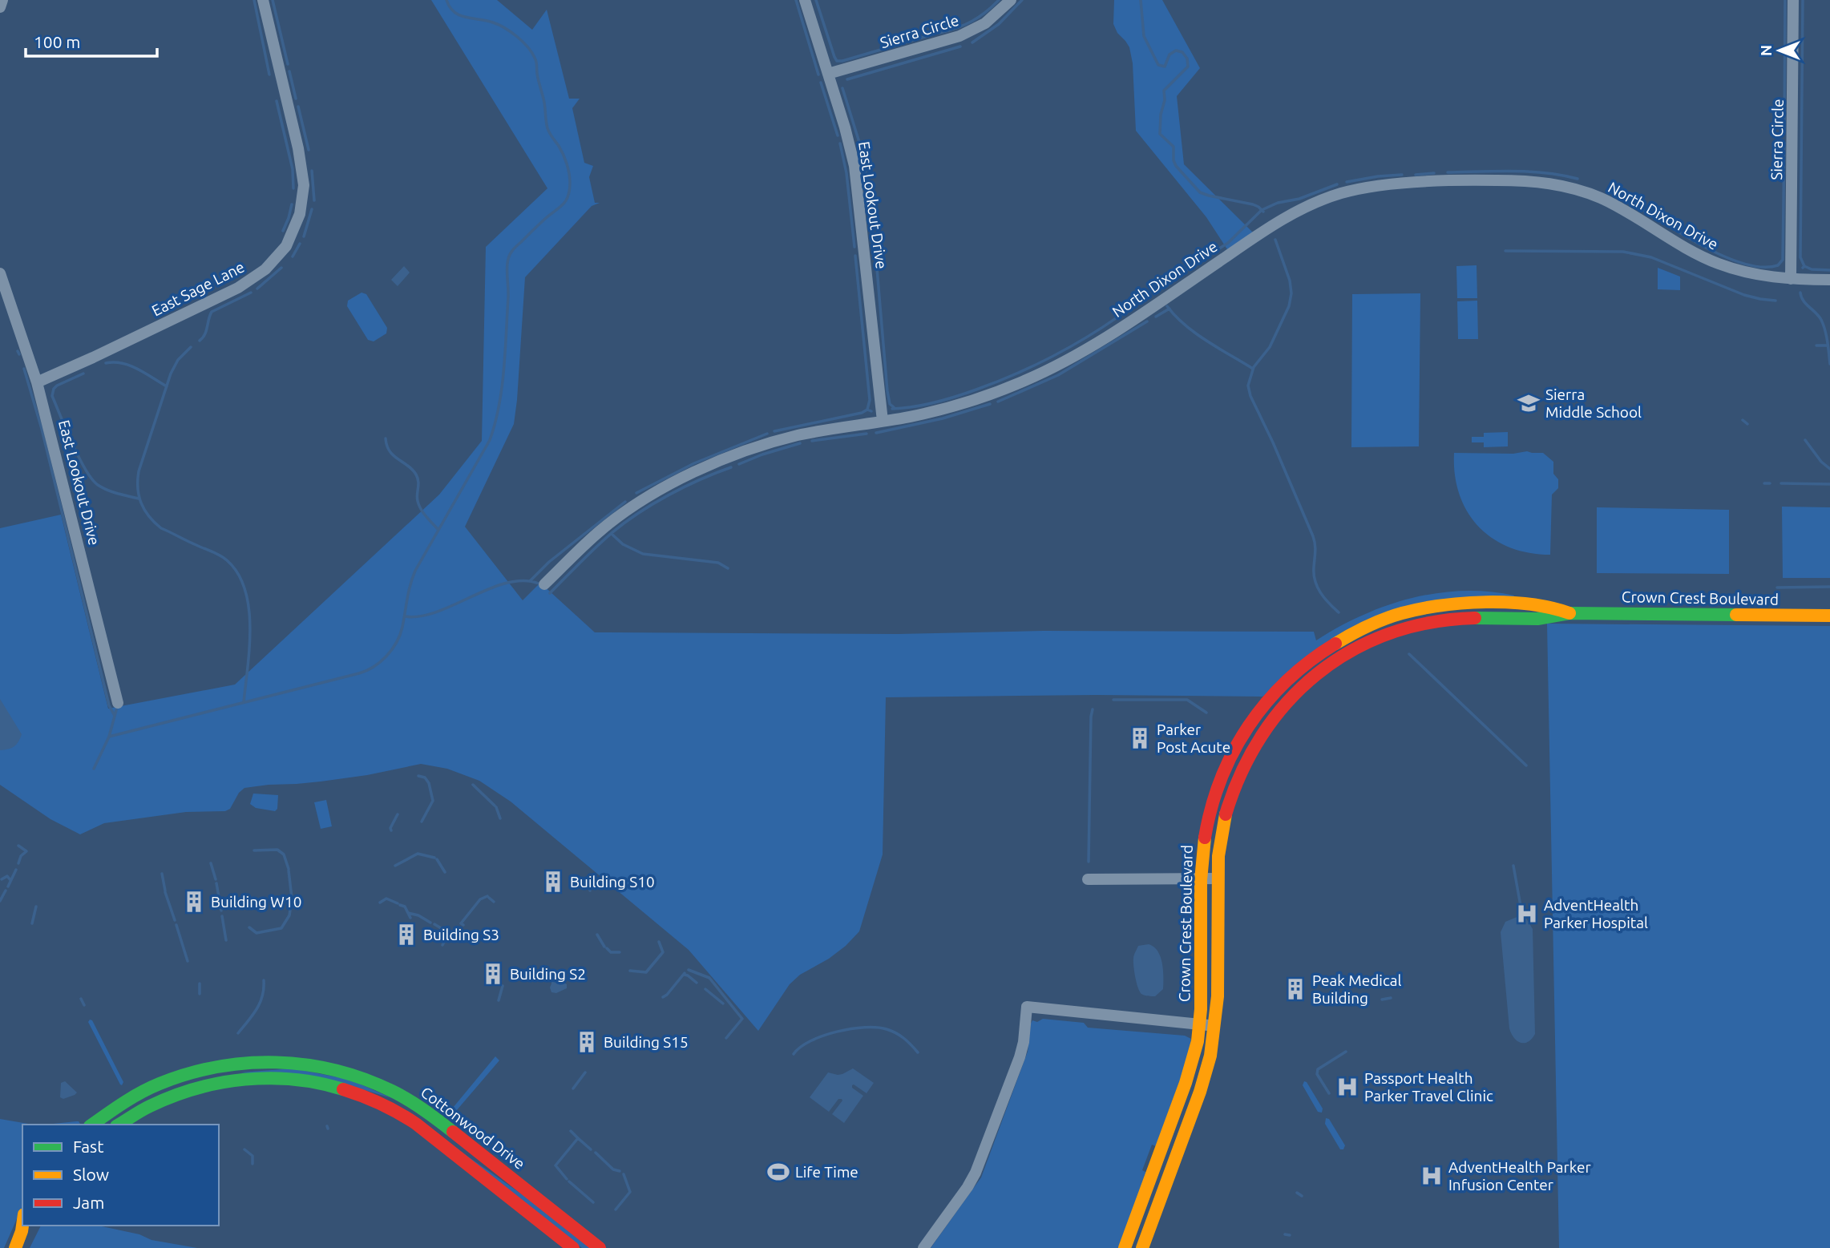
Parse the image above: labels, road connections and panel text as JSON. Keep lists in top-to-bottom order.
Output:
{
  "streets": {
    "main road": ["Crown Crest Boulevard", "Cottonwood Drive"],
    "street": [
      "Sierra Circle",
      "East Lookout Drive",
      "North Dixon Drive",
      "East Sage Lane"
    ]
  },
  "crossings": [
    ["Sierra Circle", "East Lookout Drive"],
    ["Sierra Circle", "North Dixon Drive"],
    ["East Lookout Drive", "North Dixon Drive"],
    ["East Lookout Drive", "East Sage Lane"]
  ],
  "places": {
    "school or university": ["Sierra Middle School"],
    "building": [
      "Parker Post Acute",
      "Building S10",
      "Building W10",
      "Building S3",
      "Building S2",
      "Peak Medical Building",
      "Building S15"
    ],
    "hospital": ["AdventHealth Parker Hospital", "Passport Health Parker Travel Clinic", "AdventHealth Parker Infusion Center"],
    "sports": ["Life Time"]
  },
  "legend": ["Fast", "Slow", "Jam"],
  "scale_bar": "100 m",
  "north": "left"
}
